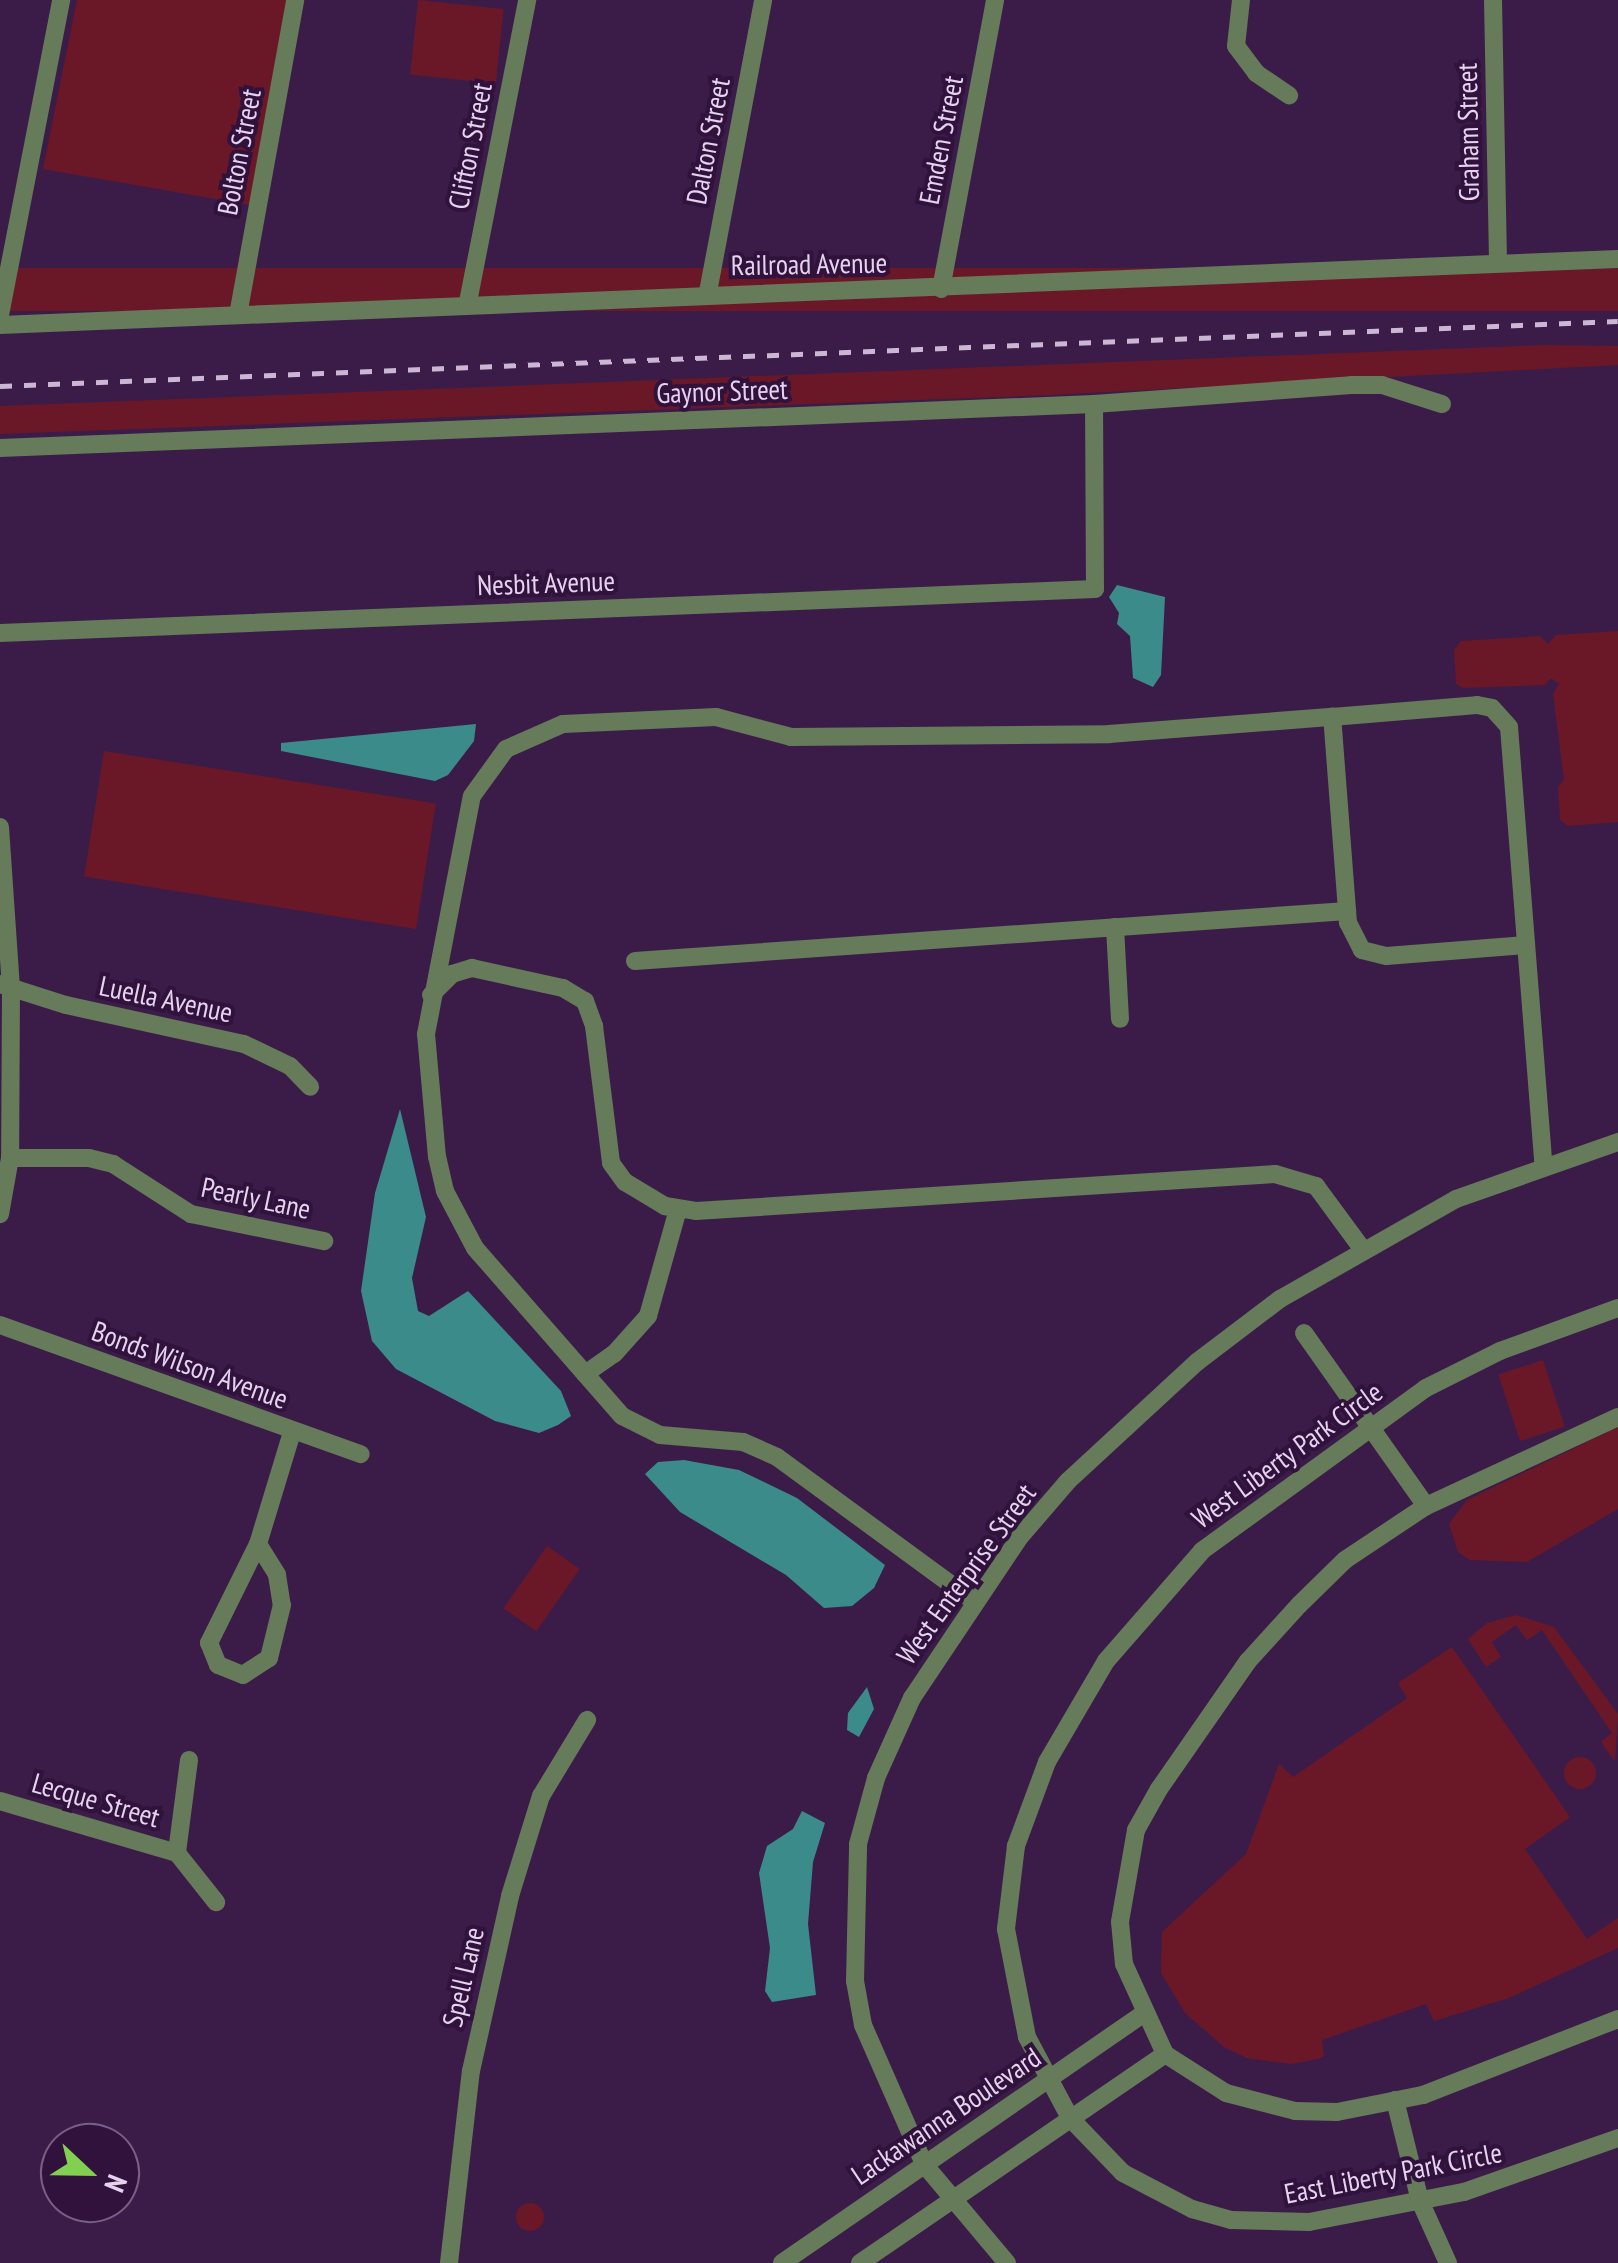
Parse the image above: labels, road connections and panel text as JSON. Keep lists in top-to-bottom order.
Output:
{
  "streets": {
    "street": [
      "Graham Street",
      "Emden Street",
      "Dalton Street",
      "Clifton Street",
      "Bolton Street",
      "Railroad Avenue",
      "Gaynor Street",
      "Nesbit Avenue",
      "Luella Avenue",
      "Pearly Lane",
      "Bonds Wilson Avenue",
      "West Liberty Park Circle",
      "West Enterprise Street",
      "Lecque Street",
      "Spell Lane",
      "Lackawanna Boulevard",
      "East Liberty Park Circle"
    ]
  },
  "crossings": [
    ["Graham Street", "Railroad Avenue"],
    ["Emden Street", "Railroad Avenue"],
    ["Dalton Street", "Railroad Avenue"],
    ["Clifton Street", "Railroad Avenue"],
    ["Bolton Street", "Railroad Avenue"],
    ["Gaynor Street", "Nesbit Avenue"],
    ["West Liberty Park Circle", "Lackawanna Boulevard"],
    ["West Liberty Park Circle", "East Liberty Park Circle"],
    ["West Enterprise Street", "Lackawanna Boulevard"],
    ["Lackawanna Boulevard", "East Liberty Park Circle"]
  ],
  "north": "right"
}
